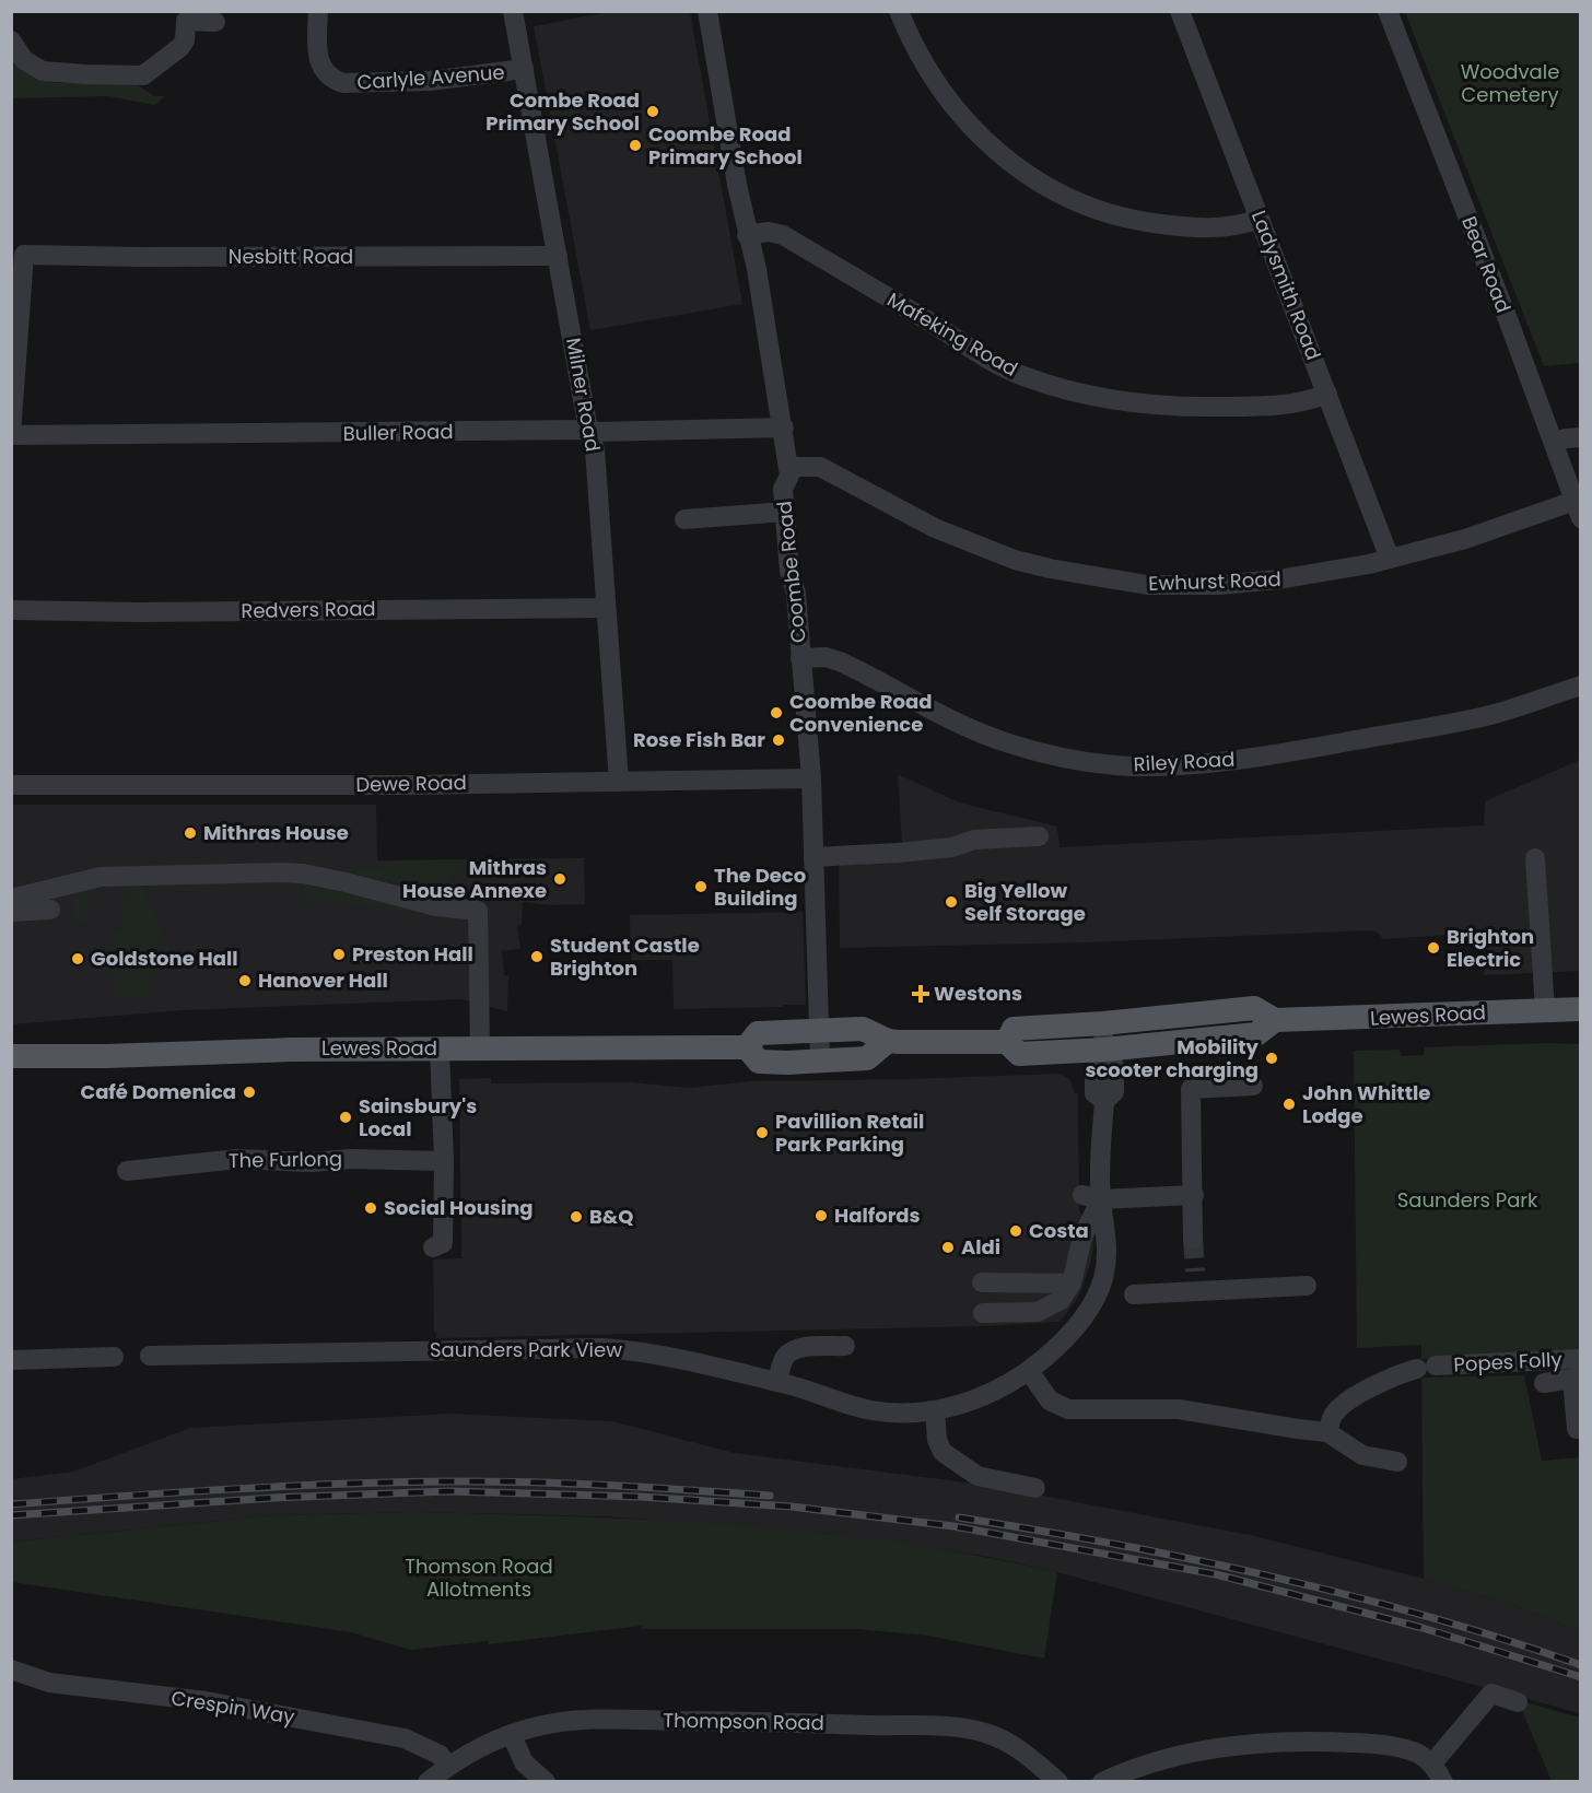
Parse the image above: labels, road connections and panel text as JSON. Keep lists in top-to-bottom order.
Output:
{
  "streets": {
    "main road": ["Lewes Road"],
    "street": [
      "Carlyle Avenue",
      "Nesbitt Road",
      "Bear Road",
      "Ladysmith Road",
      "Mafeking Road",
      "Milner Road",
      "Buller Road",
      "Coombe Road",
      "Ewhurst Road",
      "Redvers Road",
      "Riley Road",
      "Dewe Road",
      "The Furlong",
      "Saunders Park View",
      "Popes Folly",
      "Crespin Way",
      "Thompson Road"
    ]
  },
  "crossings": [
    ["Carlyle Avenue", "Milner Road"],
    ["Nesbitt Road", "Milner Road"],
    ["Nesbitt Road", "Buller Road"],
    ["Bear Road", "Ewhurst Road"],
    ["Ladysmith Road", "Mafeking Road"],
    ["Ladysmith Road", "Ewhurst Road"],
    ["Mafeking Road", "Coombe Road"],
    ["Milner Road", "Buller Road"],
    ["Milner Road", "Redvers Road"],
    ["Milner Road", "Dewe Road"],
    ["Buller Road", "Coombe Road"],
    ["Coombe Road", "Ewhurst Road"],
    ["Coombe Road", "Riley Road"],
    ["Coombe Road", "Dewe Road"],
    ["Coombe Road", "Lewes Road"],
    ["Crespin Way", "Thompson Road"]
  ],
  "parks": ["Woodvale Cemetery", "Saunders Park", "Thomson Road Allotments"],
  "places": {
    "other": [
      "Combe Road Primary School",
      "Coombe Road Primary School",
      "Coombe Road Convenience",
      "Rose Fish Bar",
      "Mithras House",
      "Mithras House Annexe",
      "The Deco Building",
      "Big Yellow Self Storage",
      "Brighton Electric",
      "Preston Hall",
      "Student Castle Brighton",
      "Goldstone Hall",
      "Hanover Hall",
      "Mobility scooter charging",
      "Café Domenica",
      "John Whittle Lodge",
      "Sainsbury's Local",
      "Pavillion Retail Park Parking",
      "Social Housing",
      "Halfords",
      "B&Q",
      "Costa",
      "Aldi"
    ],
    "health": ["Westons"]
  }
}
